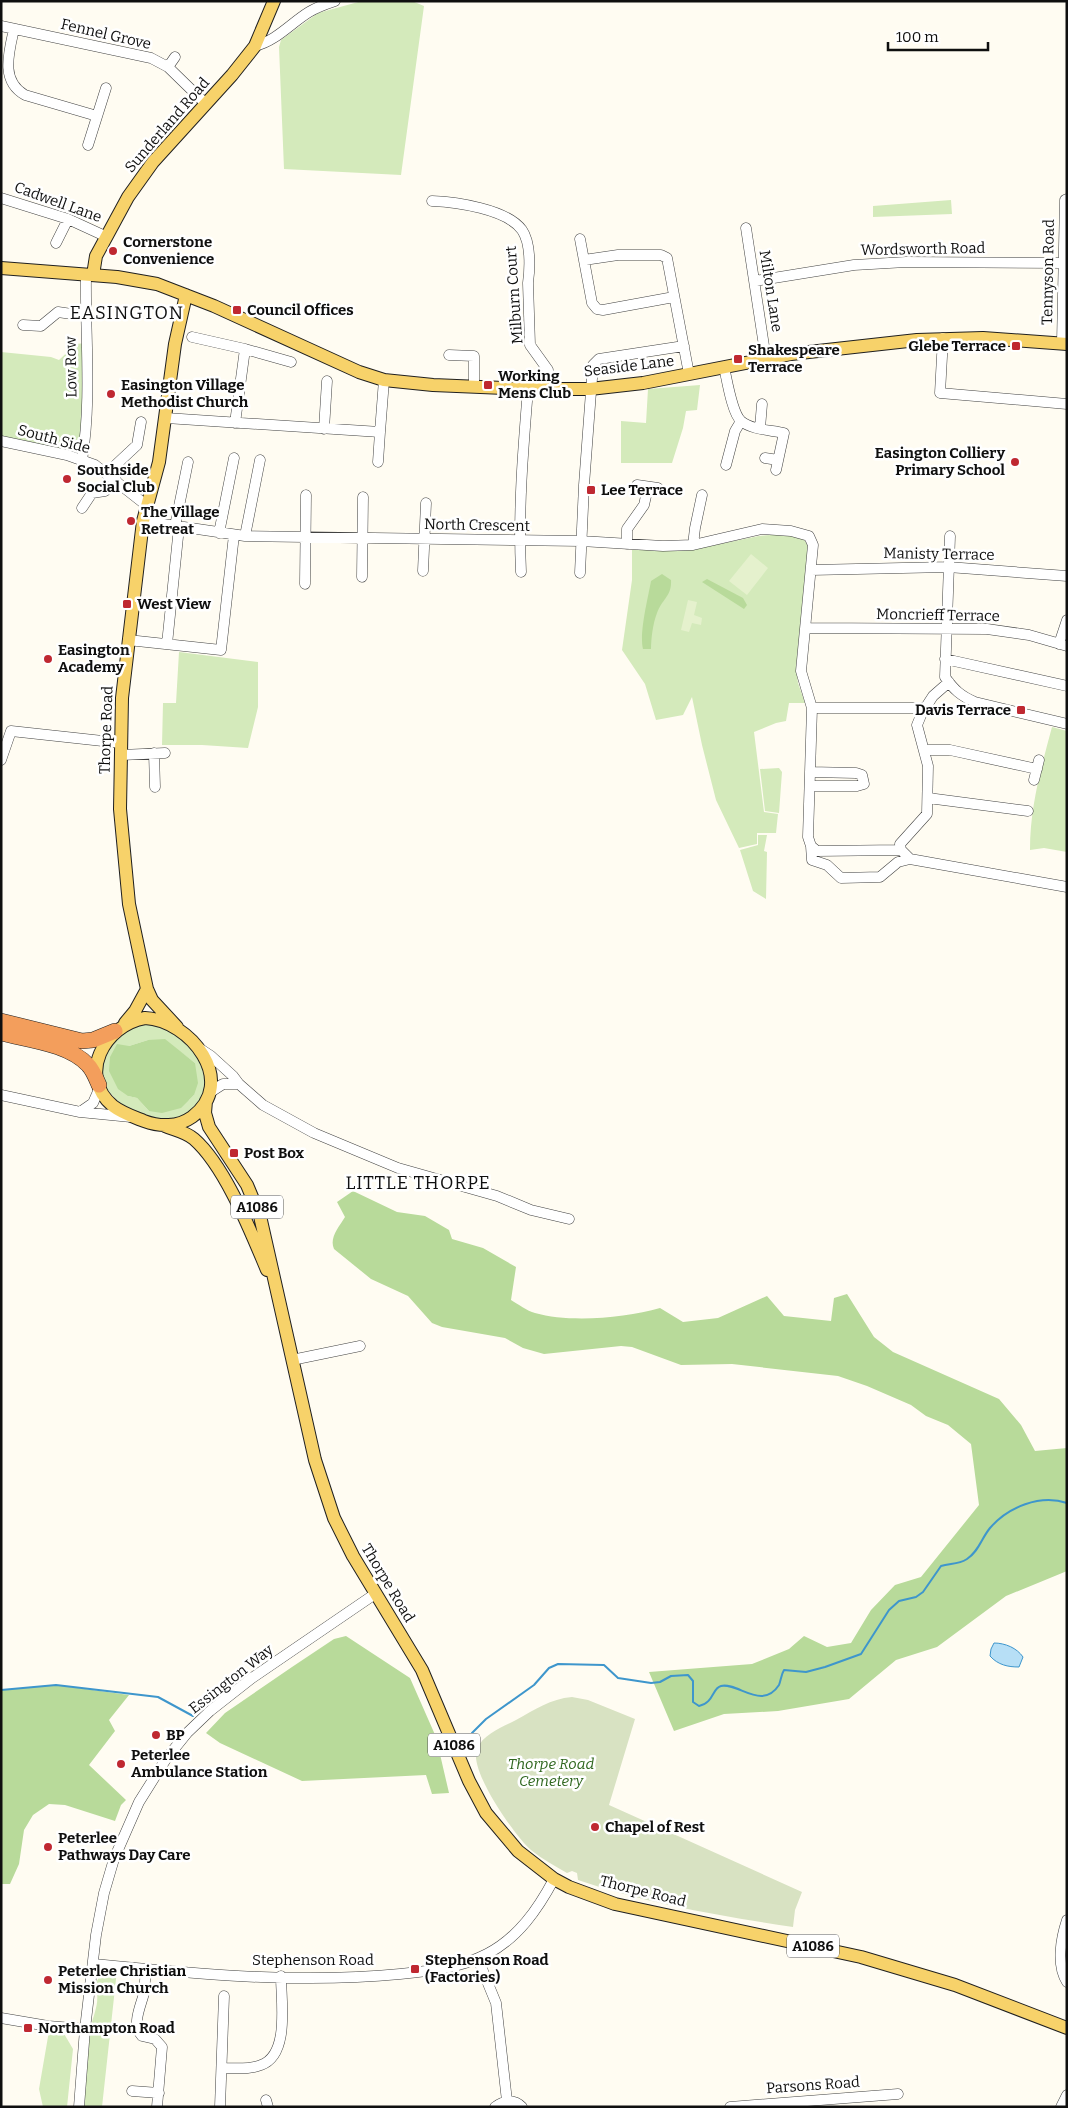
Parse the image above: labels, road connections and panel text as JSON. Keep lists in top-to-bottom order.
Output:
{
  "streets": {
    "main road": [
      "Sunderland Road",
      "Seaside Lane",
      "Thorpe Road",
      "A1086"
    ],
    "street": [
      "Fennel Grove",
      "Cadwell Lane",
      "Wordsworth Road",
      "Tennyson Road",
      "Milton Lane",
      "Milburn Court",
      "Low Row",
      "South Side",
      "North Crescent",
      "Manisty Terrace",
      "Moncrieff Terrace",
      "Essington Way",
      "Stephenson Road",
      "Parsons Road"
    ]
  },
  "crossings": [
    ["Fennel Grove", "Sunderland Road"],
    ["Sunderland Road", "Cadwell Lane"],
    ["Sunderland Road", "Seaside Lane"],
    ["Sunderland Road", "Low Row"],
    ["Wordsworth Road", "Tennyson Road"],
    ["Wordsworth Road", "Milton Lane"],
    ["Tennyson Road", "Seaside Lane"],
    ["Milton Lane", "Seaside Lane"],
    ["Milburn Court", "Seaside Lane"],
    ["Seaside Lane", "Low Row"],
    ["Seaside Lane", "Thorpe Road"],
    ["Low Row", "South Side"],
    ["South Side", "Thorpe Road"],
    ["North Crescent", "Manisty Terrace"],
    ["North Crescent", "Thorpe Road"],
    ["Thorpe Road", "Essington Way"],
    ["Thorpe Road", "Stephenson Road"],
    ["Essington Way", "Stephenson Road"]
  ],
  "districts": ["EASINGTON", "LITTLE THORPE"],
  "parks": ["Thorpe Road Cemetery"],
  "places": {
    "other": [
      "Cornerstone Convenience",
      "Easington Village Methodist Church",
      "Easington Colliery Primary School",
      "Southside Social Club",
      "The Village Retreat",
      "Easington Academy",
      "BP",
      "Peterlee Ambulance Station",
      "Chapel of Rest",
      "Peterlee Pathways Day Care",
      "Peterlee Christian Mission Church"
    ],
    "transit": [
      "Council Offices",
      "Glebe Terrace",
      "Shakespeare Terrace",
      "Working Mens Club",
      "Lee Terrace",
      "West View",
      "Davis Terrace",
      "Post Box",
      "Stephenson Road (Factories)",
      "Northampton Road"
    ]
  },
  "scale_bar": "100 m"
}
